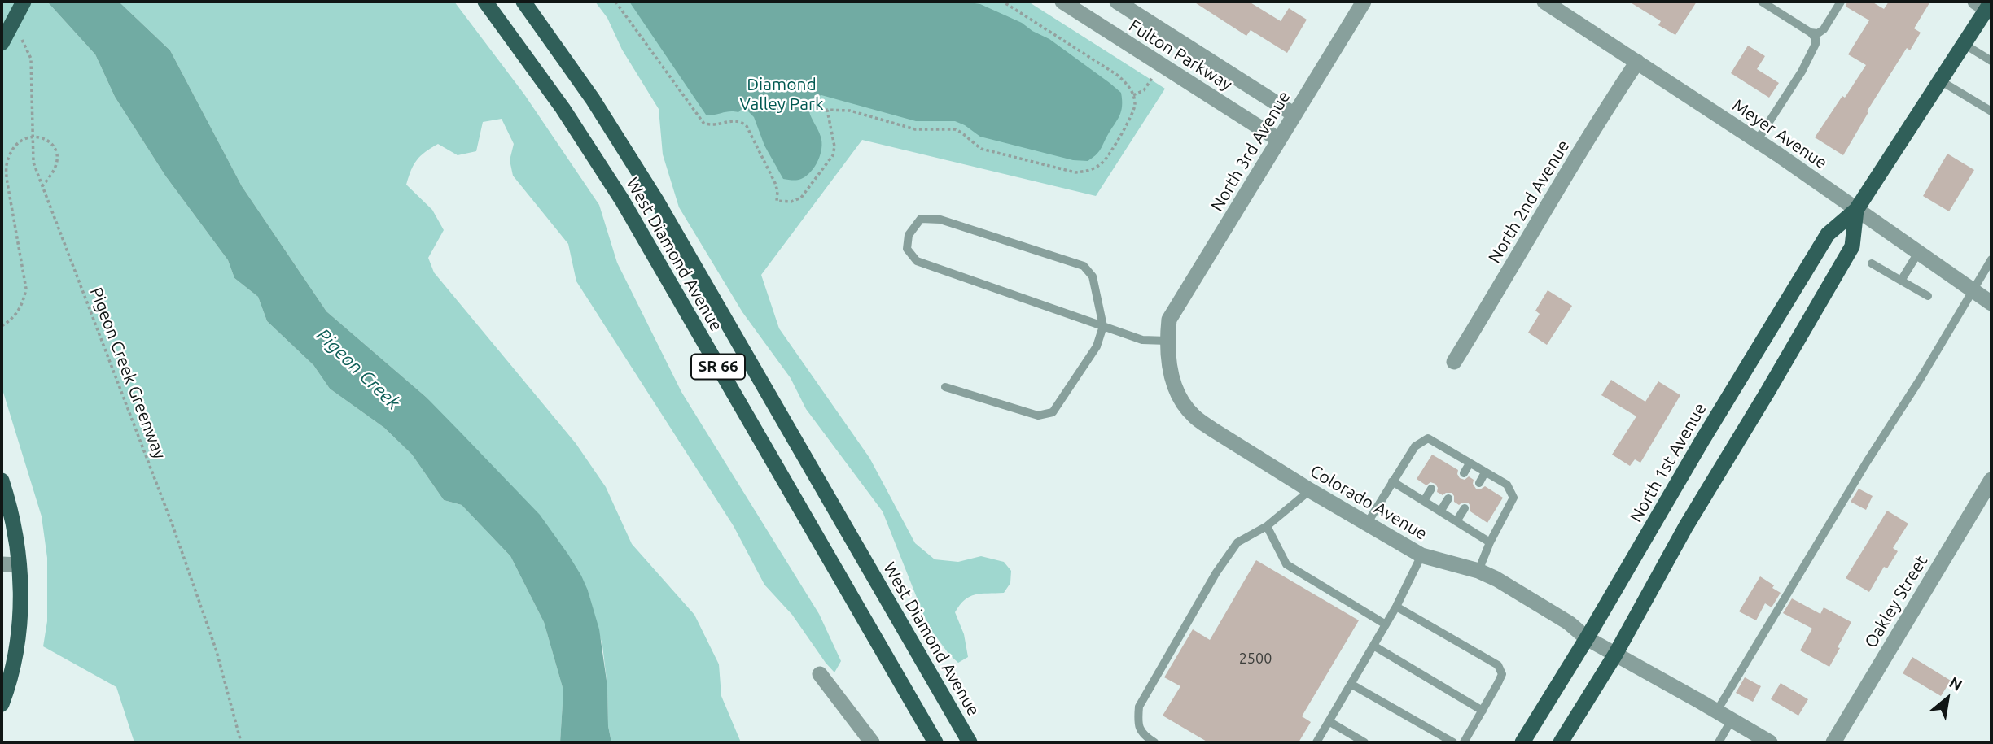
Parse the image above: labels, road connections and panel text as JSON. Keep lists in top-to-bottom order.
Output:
{
  "streets": {
    "main road": ["West Diamond Avenue", "SR 66", "North 1st Avenue"],
    "street": [
      "Fulton Parkway",
      "Meyer Avenue",
      "North 3rd Avenue",
      "North 2nd Avenue",
      "Colorado Avenue",
      "Oakley Street"
    ],
    "path": ["Pigeon Creek Greenway"]
  },
  "crossings": [
    ["Fulton Parkway", "North 3rd Avenue"],
    ["Meyer Avenue", "North 2nd Avenue"],
    ["Meyer Avenue", "North 1st Avenue"],
    ["North 3rd Avenue", "Colorado Avenue"],
    ["North 1st Avenue", "Colorado Avenue"]
  ],
  "water": ["Pigeon Creek"],
  "parks": ["Diamond Valley Park"],
  "house_numbers": ["2500"],
  "north": "top right"
}
